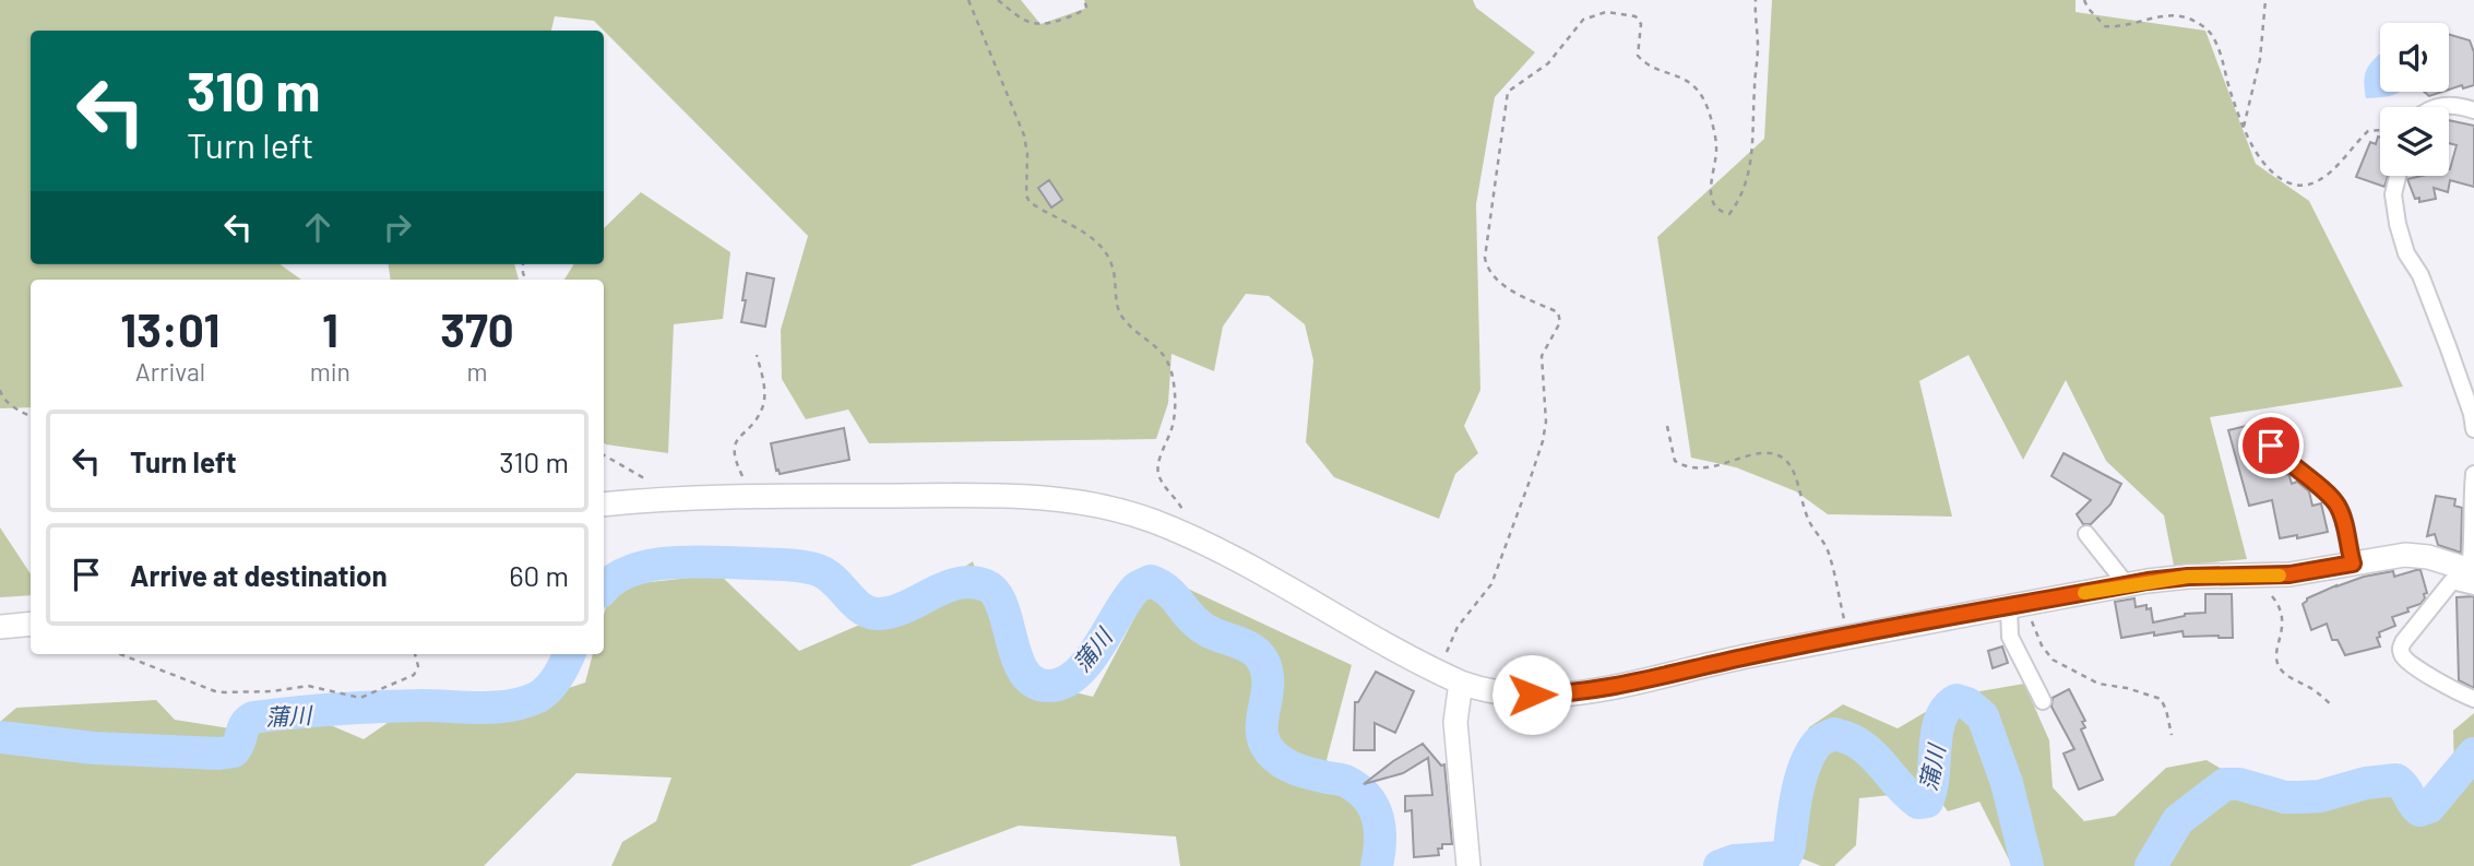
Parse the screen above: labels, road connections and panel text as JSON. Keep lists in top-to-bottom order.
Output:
{
  "water": ["蒲川"],
  "page": {
    "turn": ["310 m", "Turn left"],
    "eta": [
      "13:01",
      "Arrival",
      "1",
      "min",
      "370",
      "m"
    ],
    "list": [
      {
        "name": "Turn left",
        "value": "310 m"
      },
      {
        "name": "Arrive at destination",
        "value": "60 m"
      }
    ]
  }
}
